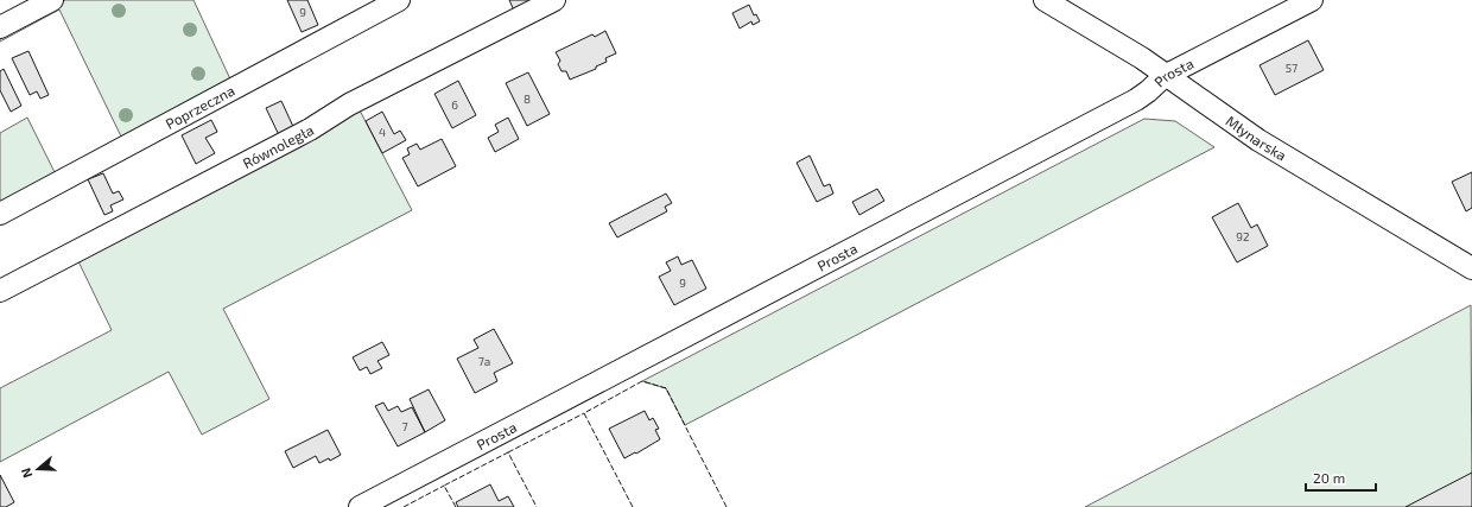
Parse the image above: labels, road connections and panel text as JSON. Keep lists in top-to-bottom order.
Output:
{
  "streets": {
    "street": [
      "Prosta",
      "Poprzeczna",
      "Młynarska",
      "Równoległa"
    ]
  },
  "crossings": [
    ["Prosta", "Młynarska"]
  ],
  "house_numbers": [
    "9",
    "57",
    "8",
    "6",
    "4",
    "92",
    "9",
    "7a",
    "7"
  ],
  "scale_bar": "20 m",
  "north": "left"
}
